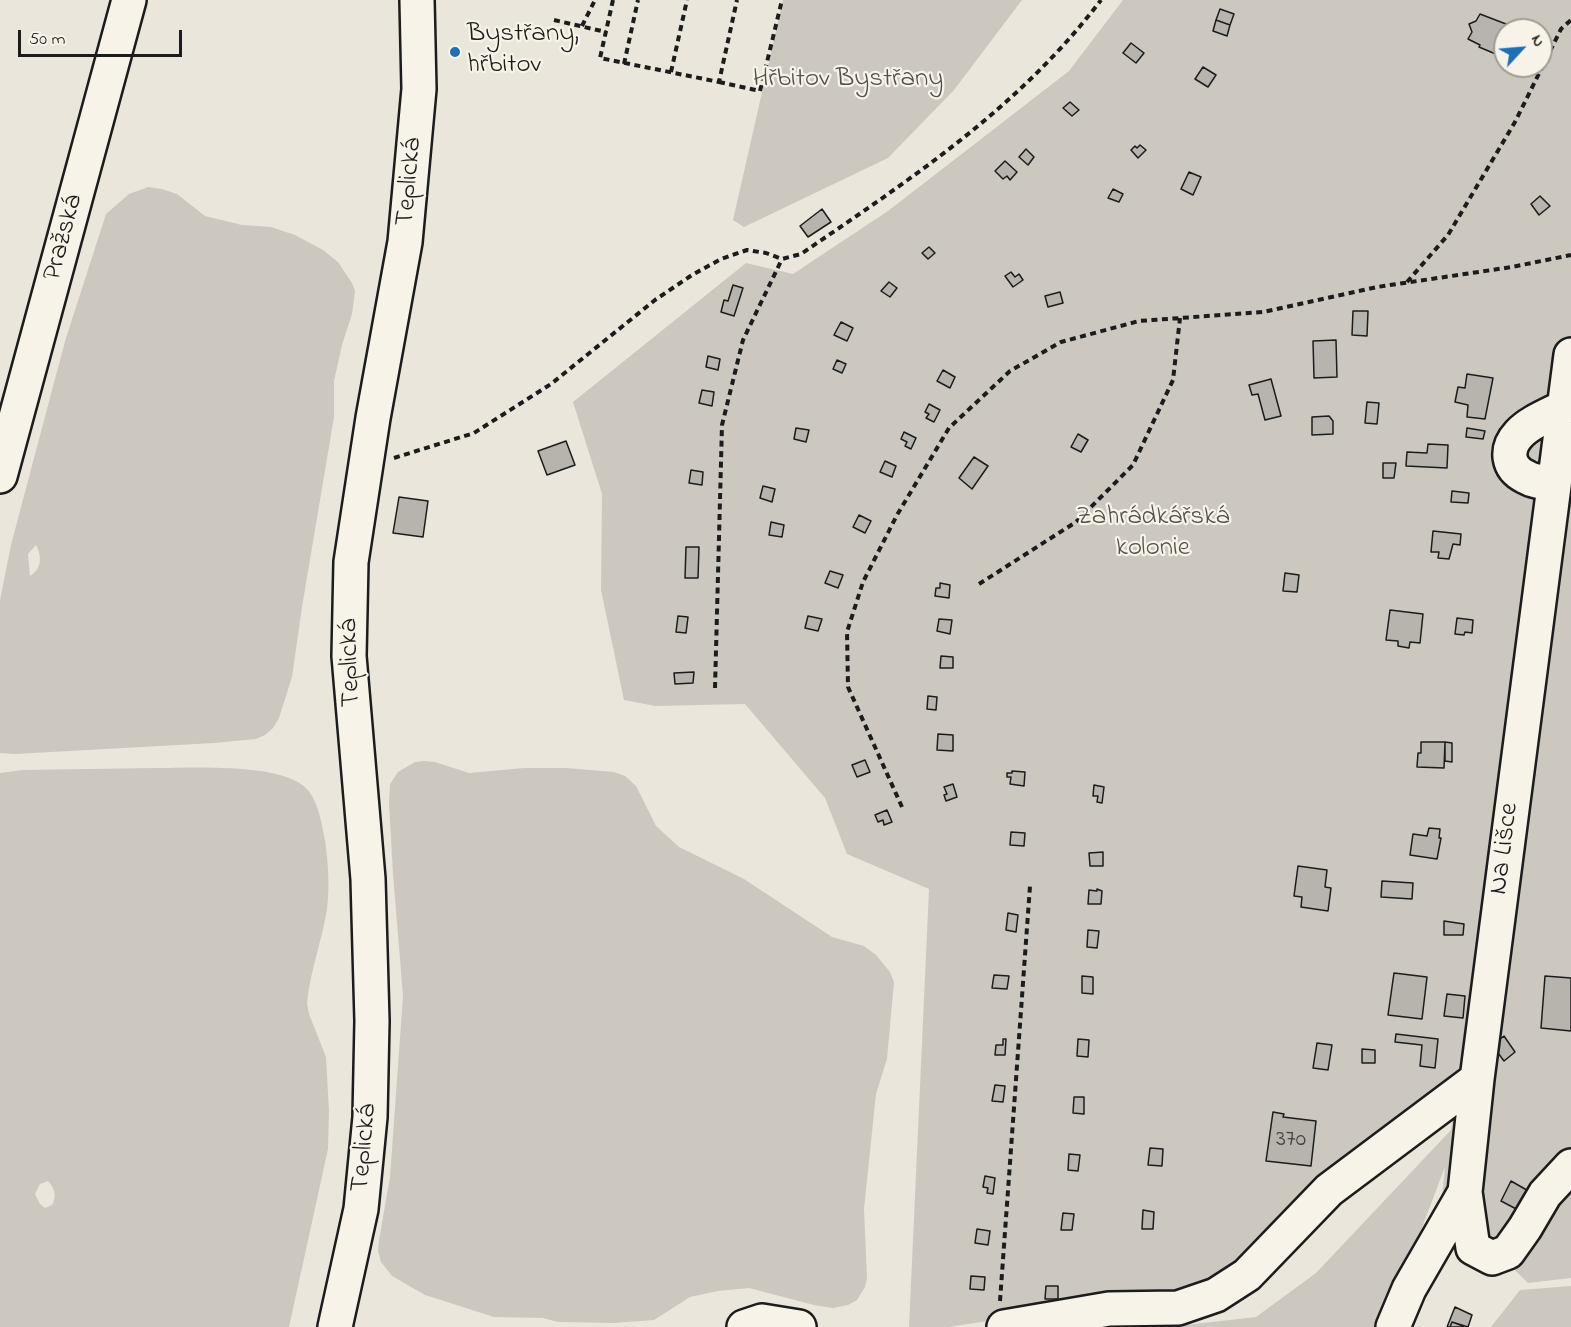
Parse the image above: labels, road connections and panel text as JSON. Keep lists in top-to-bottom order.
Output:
{
  "streets": {
    "street": ["Teplická", "Pražská", "Na Lišce"]
  },
  "parks": ["Hřbitov Bystřany", "Zahrádkářská kolonie"],
  "places": ["Bystřany, hřbitov"],
  "house_numbers": ["370"],
  "scale_bar": "50 m",
  "north": "top right"
}
